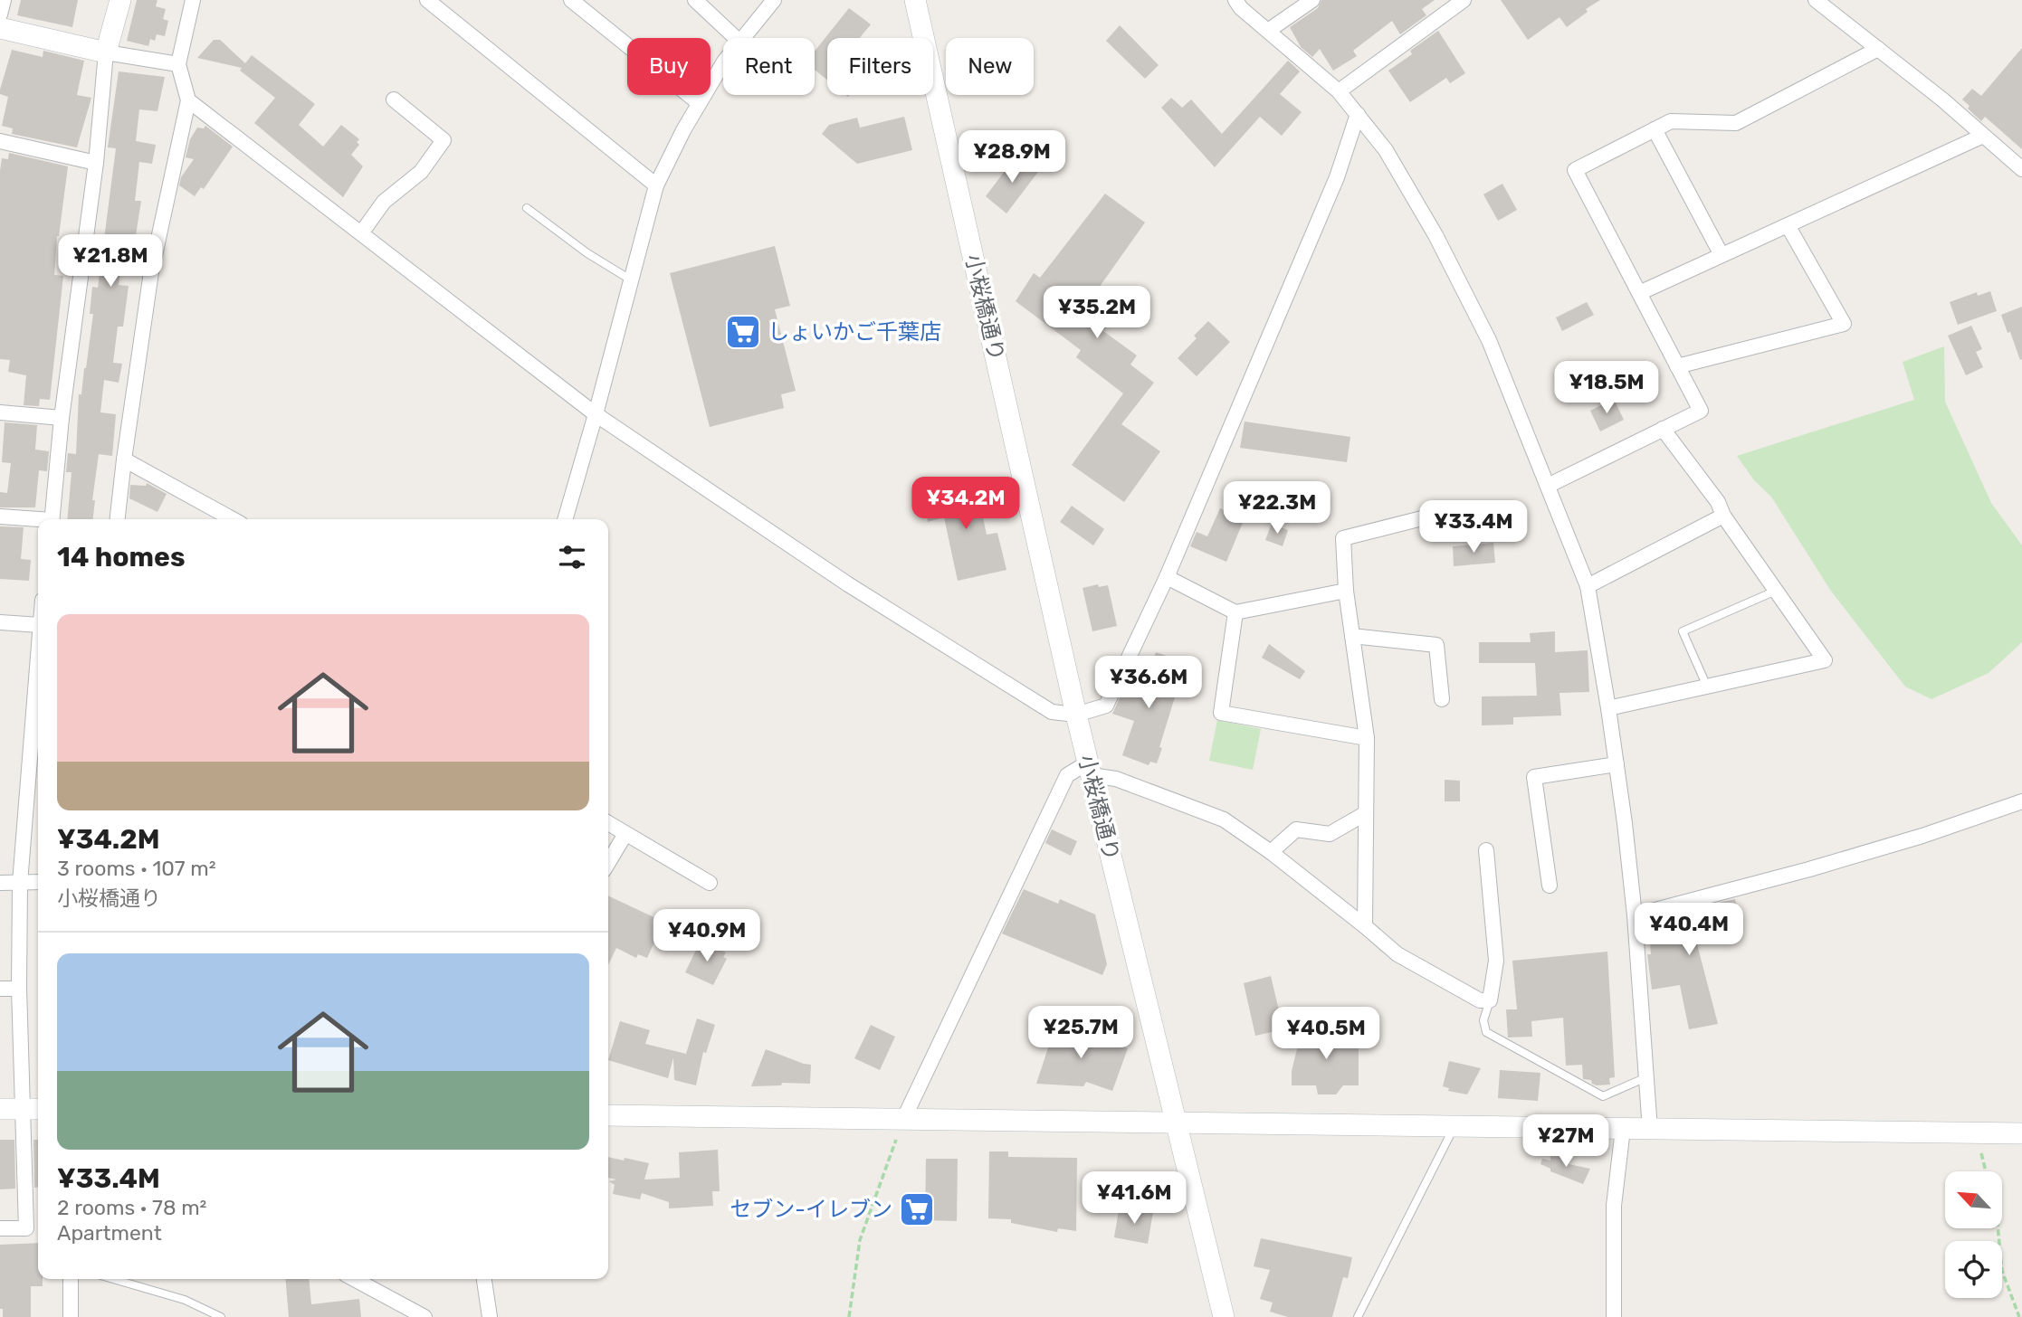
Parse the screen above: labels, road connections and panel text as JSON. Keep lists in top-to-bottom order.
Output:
{
  "streets": {
    "street": ["小桜橋通り"]
  },
  "places": {
    "supermarket": ["しょいかご千葉店", "セブン-イレブン"]
  },
  "north": "top left",
  "page": {
    "chip": [
      "Buy",
      "Rent",
      "Filters",
      "New"
    ],
    "price": [
      "¥28.9M",
      "¥21.8M",
      "¥35.2M",
      "¥18.5M",
      "¥34.2M",
      "¥22.3M",
      "¥33.4M",
      "¥36.6M",
      "¥40.4M",
      "¥40.9M",
      "¥25.7M",
      "¥40.5M",
      "¥27M",
      "¥41.6M"
    ],
    "heading": "14 homes",
    "list": [
      {
        "name": "¥34.2M",
        "note": "3 rooms · 107 m² · 小桜橋通り"
      },
      {
        "name": "¥33.4M",
        "note": "2 rooms · 78 m² · Apartment"
      }
    ]
  }
}
